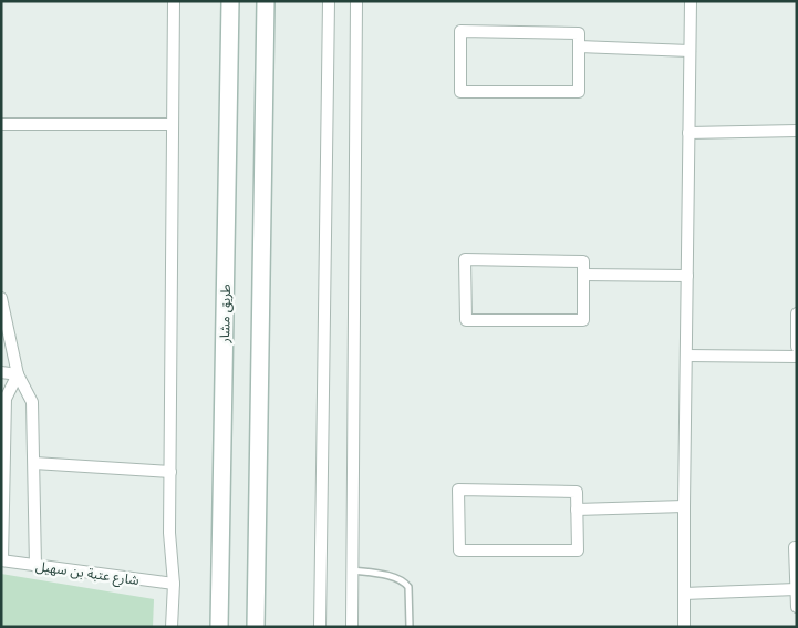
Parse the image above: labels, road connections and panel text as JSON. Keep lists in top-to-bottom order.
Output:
{
  "streets": {
    "street": ["طريق مشار", "شارع عتبة بن سهيل"]
  }
}
